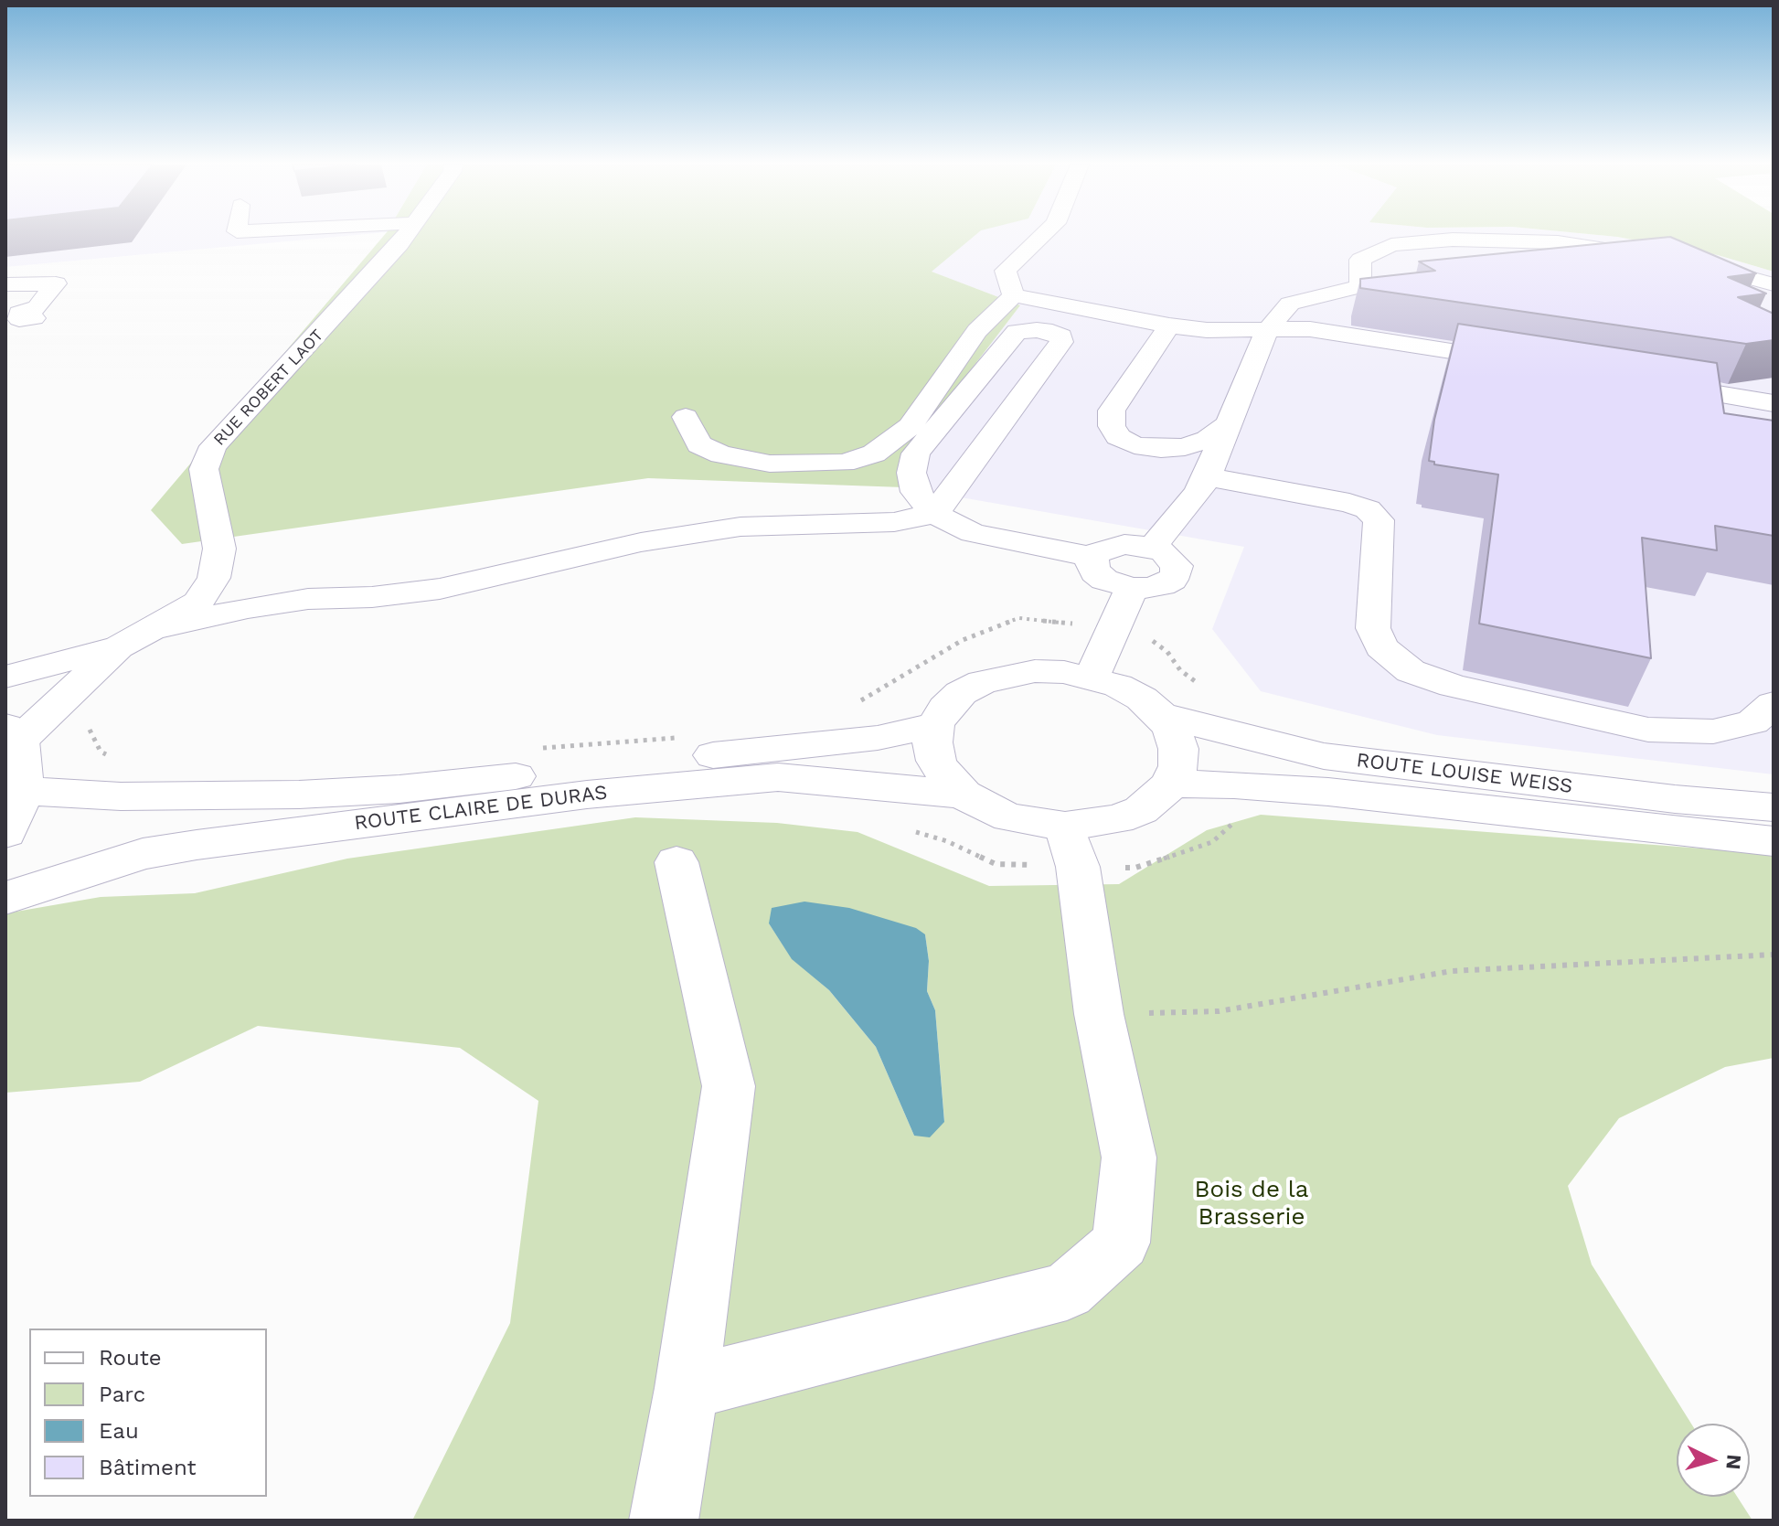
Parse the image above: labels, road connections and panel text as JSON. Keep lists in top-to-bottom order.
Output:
{
  "streets": {
    "street": ["RUE ROBERT LAOT", "ROUTE LOUISE WEISS", "ROUTE CLAIRE DE DURAS"]
  },
  "crossings": [
    ["ROUTE LOUISE WEISS", "ROUTE CLAIRE DE DURAS"]
  ],
  "parks": ["Bois de la Brasserie"],
  "legend": [
    "Route",
    "Parc",
    "Eau",
    "Bâtiment"
  ],
  "north": "right"
}
